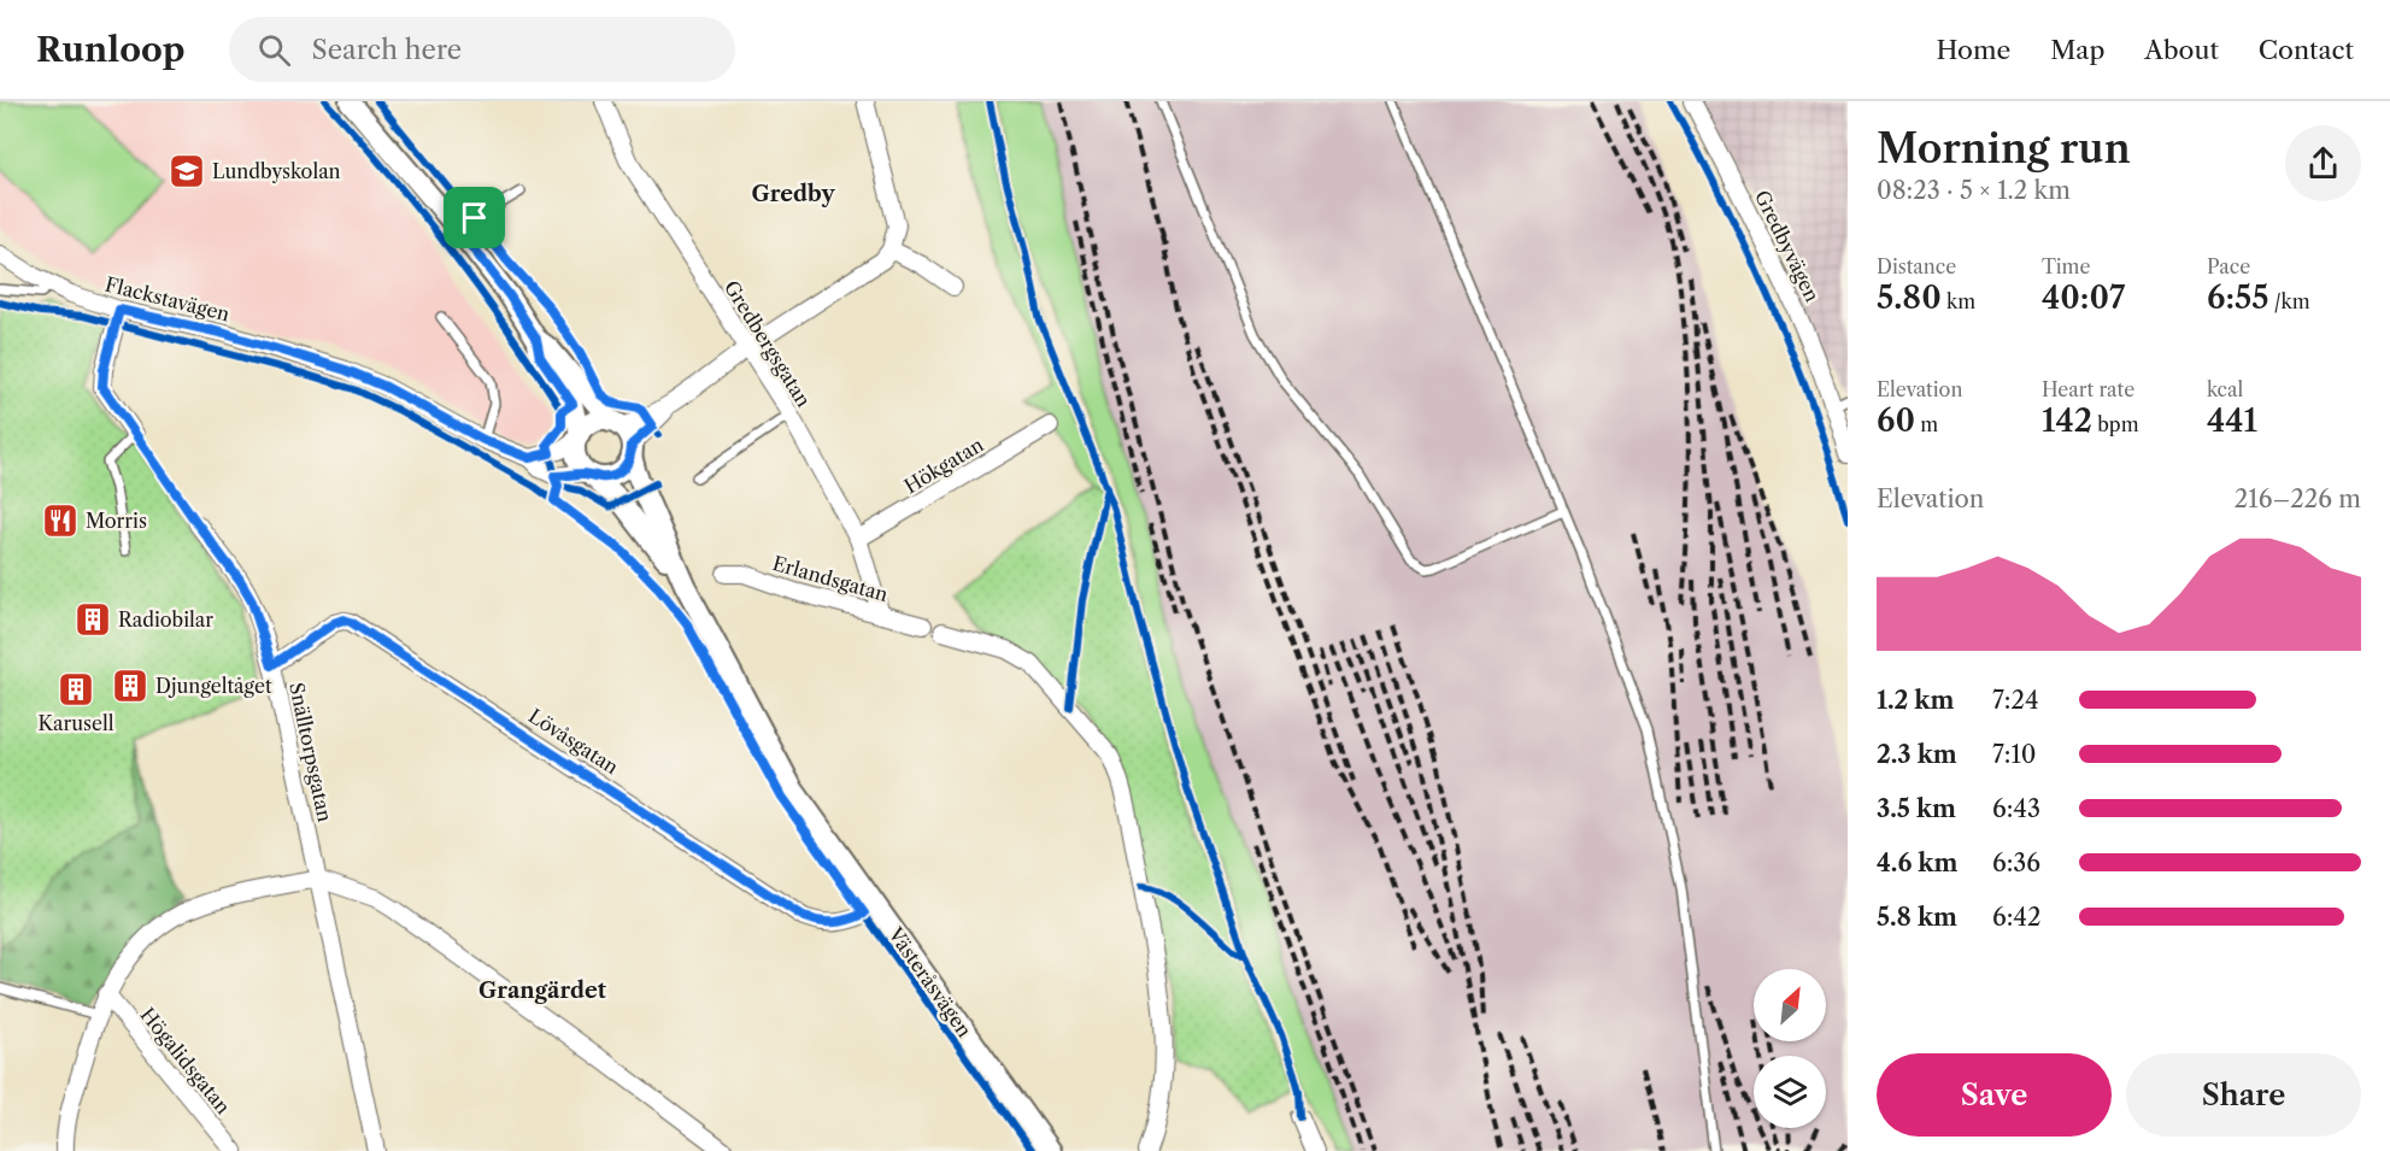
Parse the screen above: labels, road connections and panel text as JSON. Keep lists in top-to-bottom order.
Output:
{
  "streets": {
    "street": [
      "Gredbyvägen",
      "Flackstavägen",
      "Gredbergsgatan",
      "Hökgatan",
      "Erlandsgatan",
      "Lövåsgatan",
      "Snälltorpsgatan",
      "Västeråsvägen",
      "Högalidsgatan"
    ]
  },
  "crossings": [
    ["Flackstavägen", "Västeråsvägen"],
    ["Gredbergsgatan", "Hökgatan"],
    ["Gredbergsgatan", "Erlandsgatan"],
    ["Lövåsgatan", "Snälltorpsgatan"]
  ],
  "districts": ["Gredby", "Grangärdet"],
  "places": {
    "school or university": ["Lundbyskolan"],
    "restaurant": ["Morris"],
    "building": ["Radiobilar", "Djungeltåget", "Karusell"]
  },
  "north": "top right",
  "page": {
    "header": "Runloop",
    "search": "Search here",
    "nav": [
      "Home",
      "Map",
      "About",
      "Contact"
    ],
    "heading": ["Morning run", "08:23 · 5 × 1.2 km"],
    "stats": [
      ["Distance", "5.80 km"],
      ["Time", "40:07"],
      ["Pace", "6:55 /km"],
      ["Elevation", "60 m"],
      ["Heart rate", "142 bpm"],
      ["kcal", "441"]
    ],
    "chart": ["Elevation", "216–226 m"],
    "list": [
      {
        "name": "1.2 km",
        "note": "7:24"
      },
      {
        "name": "2.3 km",
        "note": "7:10"
      },
      {
        "name": "3.5 km",
        "note": "6:43"
      },
      {
        "name": "4.6 km",
        "note": "6:36"
      },
      {
        "name": "5.8 km",
        "note": "6:42"
      }
    ],
    "buttons": ["Save", "Share"]
  }
}
